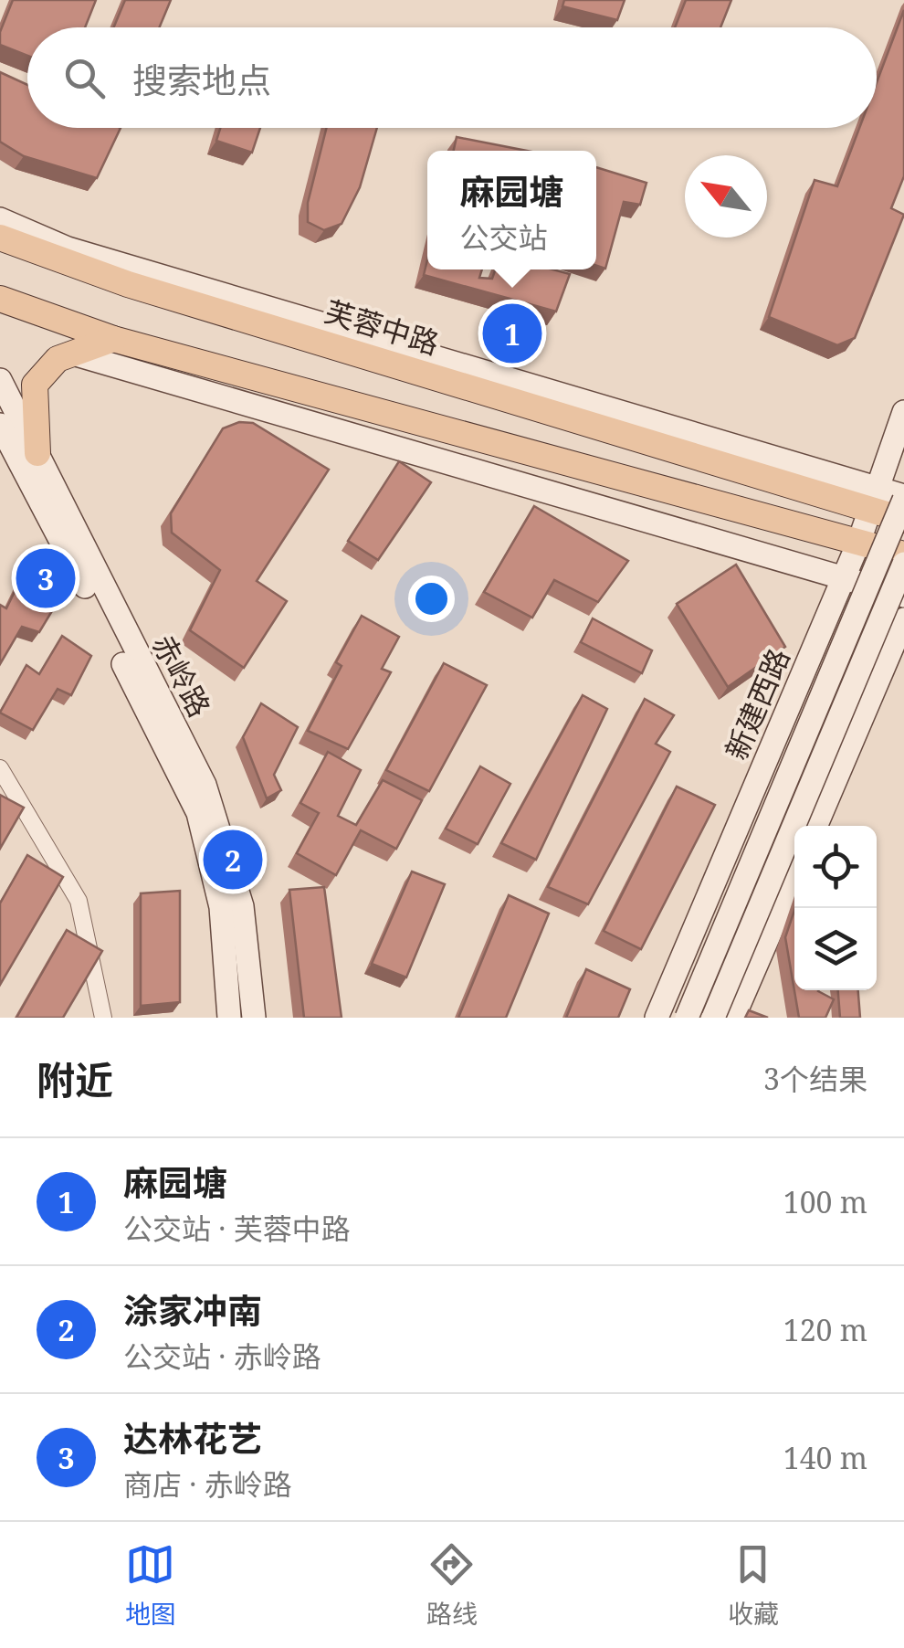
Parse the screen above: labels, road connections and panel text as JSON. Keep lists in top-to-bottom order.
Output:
{
  "streets": {
    "main road": ["芙蓉中路", "赤岭路", "新建西路"]
  },
  "crossings": [
    ["芙蓉中路", "新建西路"]
  ],
  "north": "top left",
  "page": {
    "search": "搜索地点",
    "popup": ["麻园塘", "公交站"],
    "pins": ["1", "3", "2"],
    "heading": ["附近", "3个结果"],
    "list": [
      {
        "mark": "1",
        "name": "麻园塘",
        "note": "公交站 · 芙蓉中路",
        "value": "100 m"
      },
      {
        "mark": "2",
        "name": "涂家冲南",
        "note": "公交站 · 赤岭路",
        "value": "120 m"
      },
      {
        "mark": "3",
        "name": "达林花艺",
        "note": "商店 · 赤岭路",
        "value": "140 m"
      }
    ],
    "nav": ["地图", "路线", "收藏"]
  }
}
